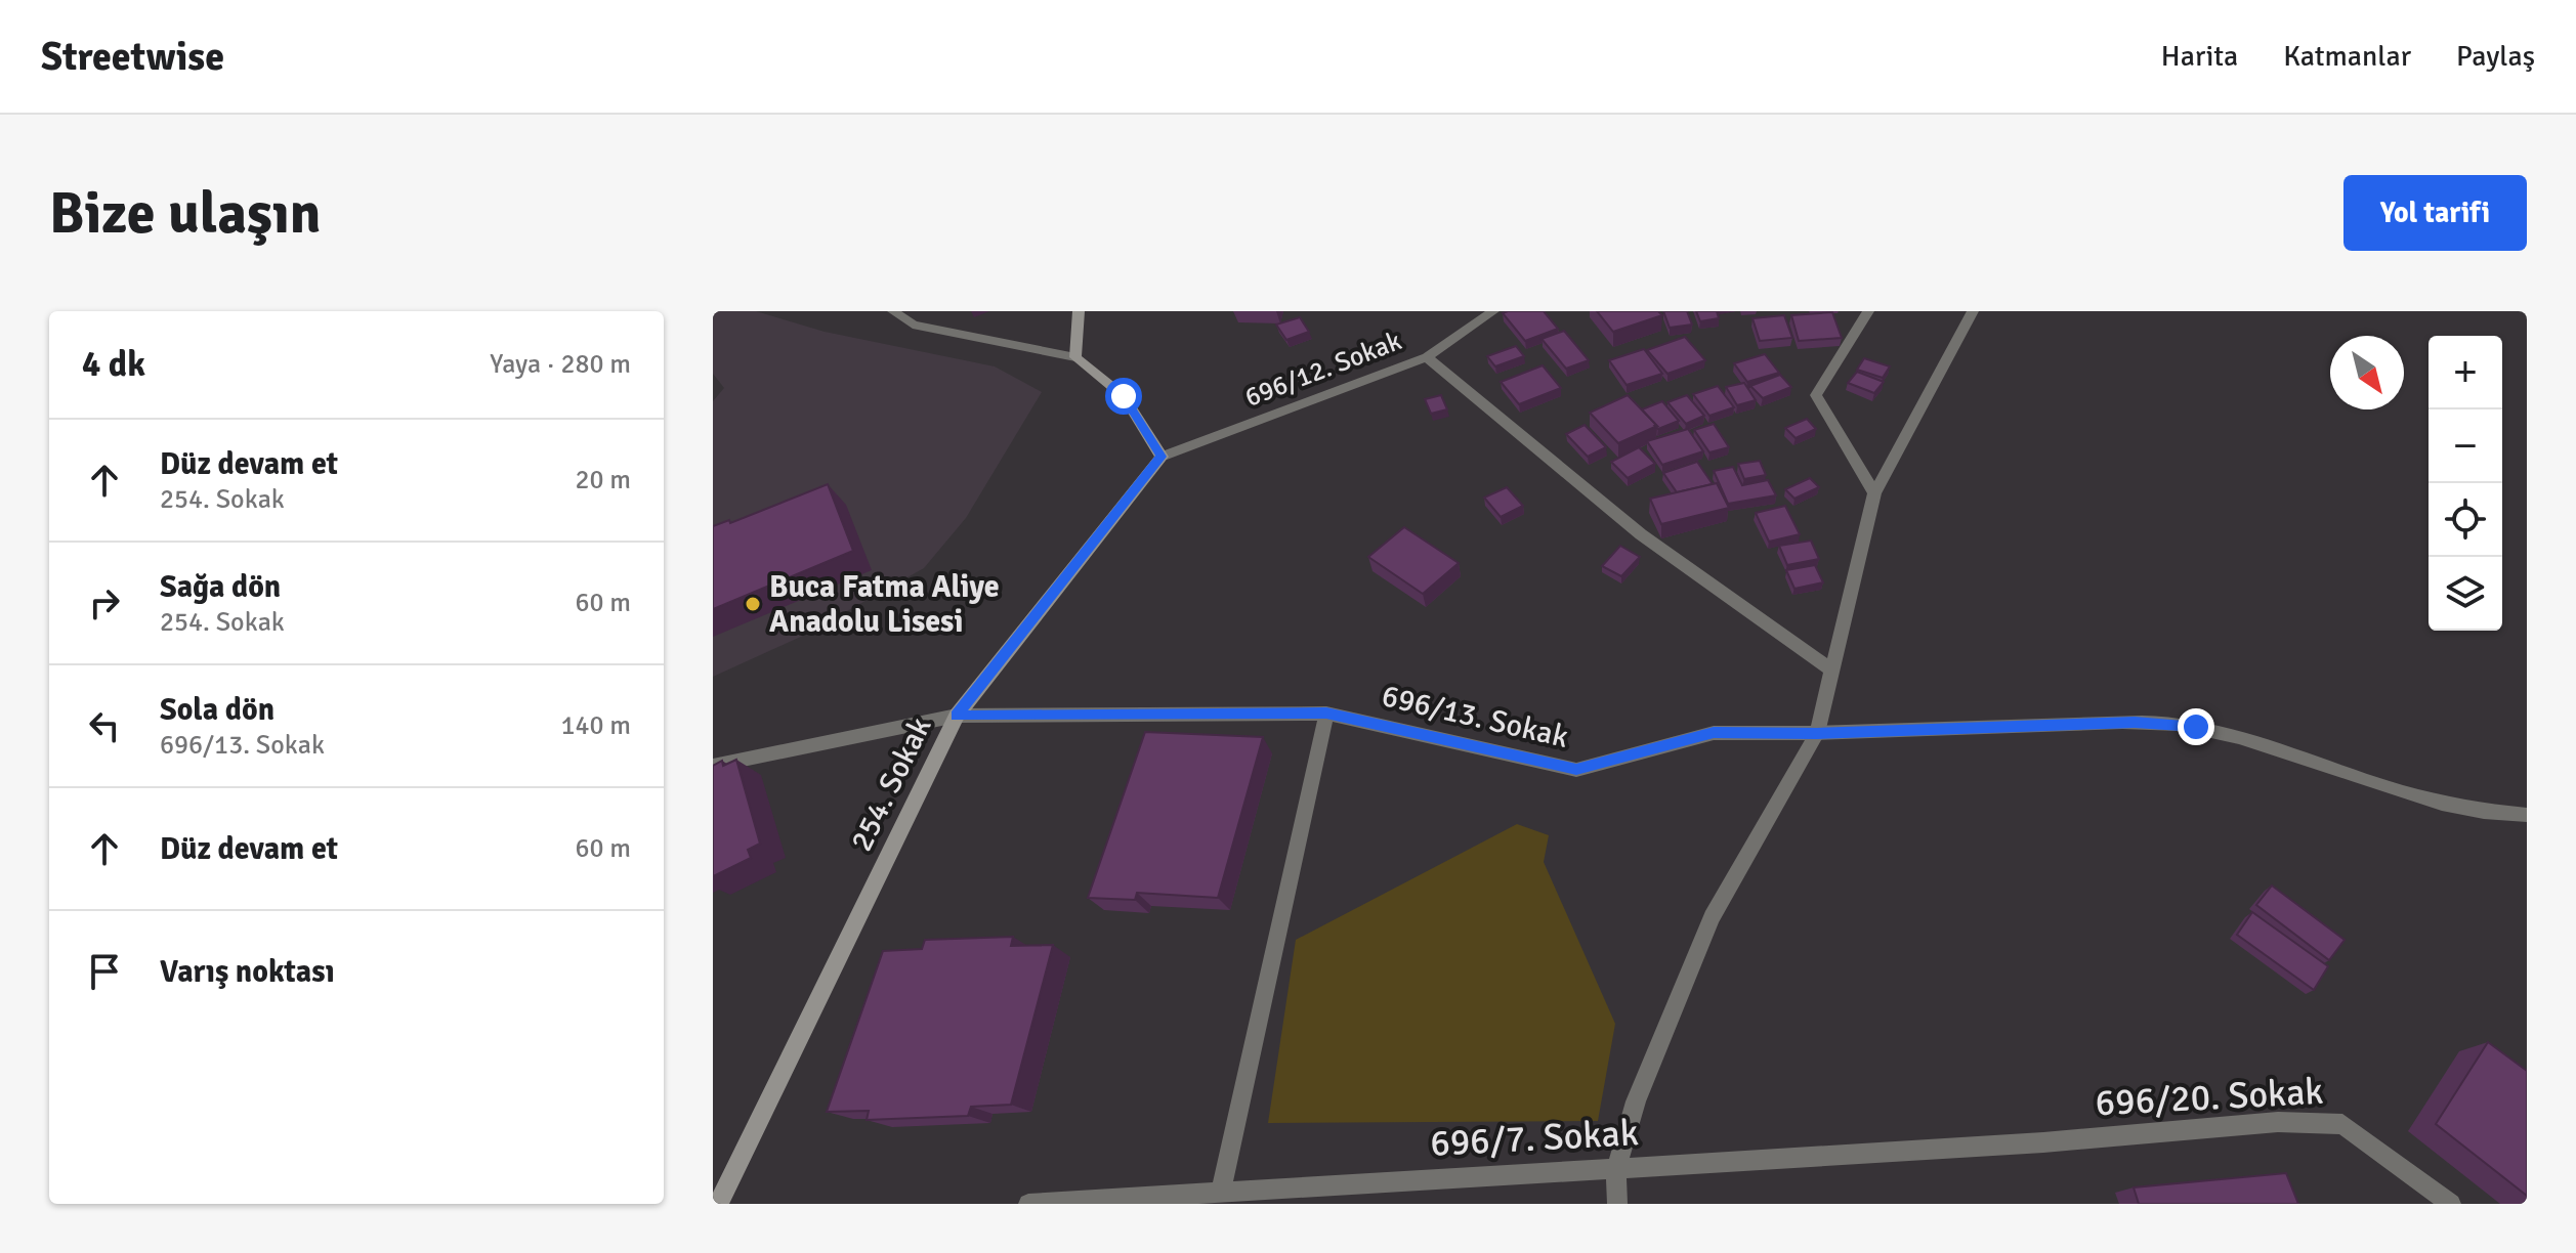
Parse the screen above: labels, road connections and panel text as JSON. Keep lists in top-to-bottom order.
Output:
{
  "streets": {
    "street": [
      "696/12. Sokak",
      "696/13. Sokak",
      "254. Sokak",
      "696/20. Sokak",
      "696/7. Sokak"
    ]
  },
  "crossings": [
    ["696/12. Sokak", "254. Sokak"],
    ["696/13. Sokak", "254. Sokak"],
    ["696/20. Sokak", "696/7. Sokak"]
  ],
  "places": ["Buca Fatma Aliye Anadolu Lisesi"],
  "north": "bottom right",
  "page": {
    "header": "Streetwise",
    "nav": ["Harita", "Katmanlar", "Paylaş"],
    "buttons": "Yol tarifi",
    "title": "Bize ulaşın",
    "heading": ["4 dk", "Yaya · 280 m"],
    "map_buttons": ["+", "−"],
    "list": [
      ["Düz devam et", "254. Sokak", "20 m"],
      ["Sağa dön", "254. Sokak", "60 m"],
      ["Sola dön", "696/13. Sokak", "140 m"],
      ["Düz devam et", "60 m"],
      "Varış noktası"
    ]
  }
}
